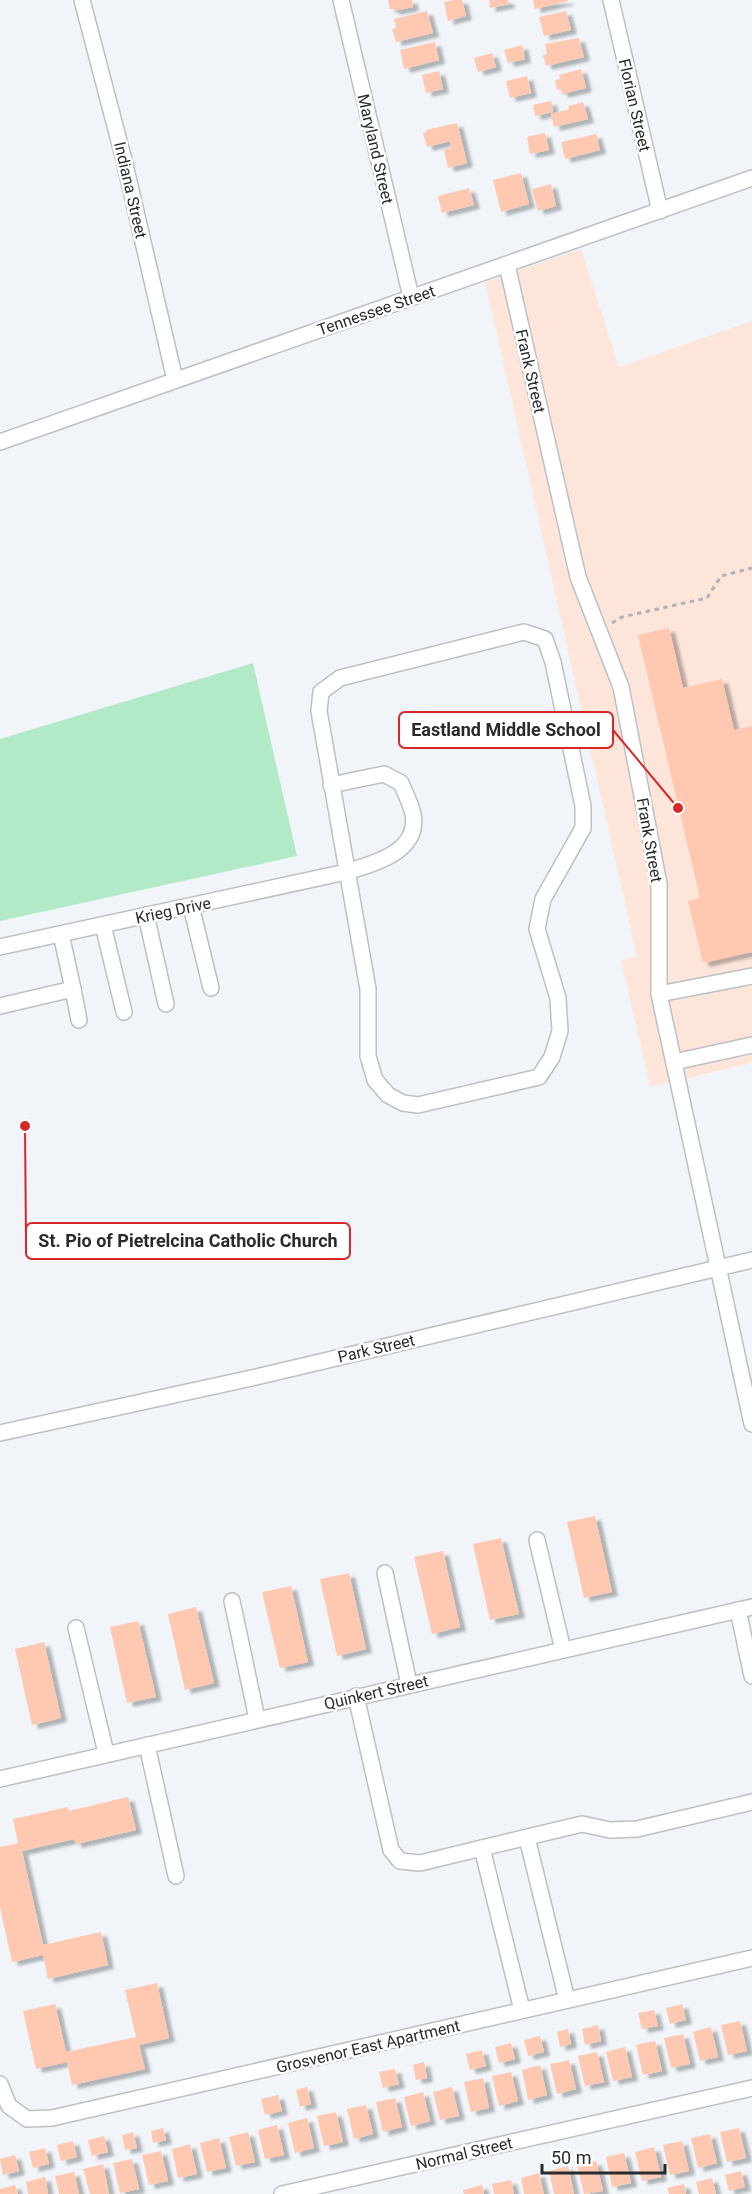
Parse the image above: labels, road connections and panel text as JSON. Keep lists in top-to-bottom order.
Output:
{
  "streets": {
    "street": [
      "Florian Street",
      "Maryland Street",
      "Indiana Street",
      "Tennessee Street",
      "Frank Street",
      "Krieg Drive",
      "Park Street",
      "Quinkert Street",
      "Grosvenor East Apartment",
      "Normal Street"
    ]
  },
  "crossings": [
    ["Florian Street", "Tennessee Street"],
    ["Maryland Street", "Tennessee Street"],
    ["Indiana Street", "Tennessee Street"],
    ["Tennessee Street", "Frank Street"],
    ["Frank Street", "Park Street"]
  ],
  "places": ["Eastland Middle School", "St. Pio of Pietrelcina Catholic Church"],
  "scale_bar": "50 m"
}
